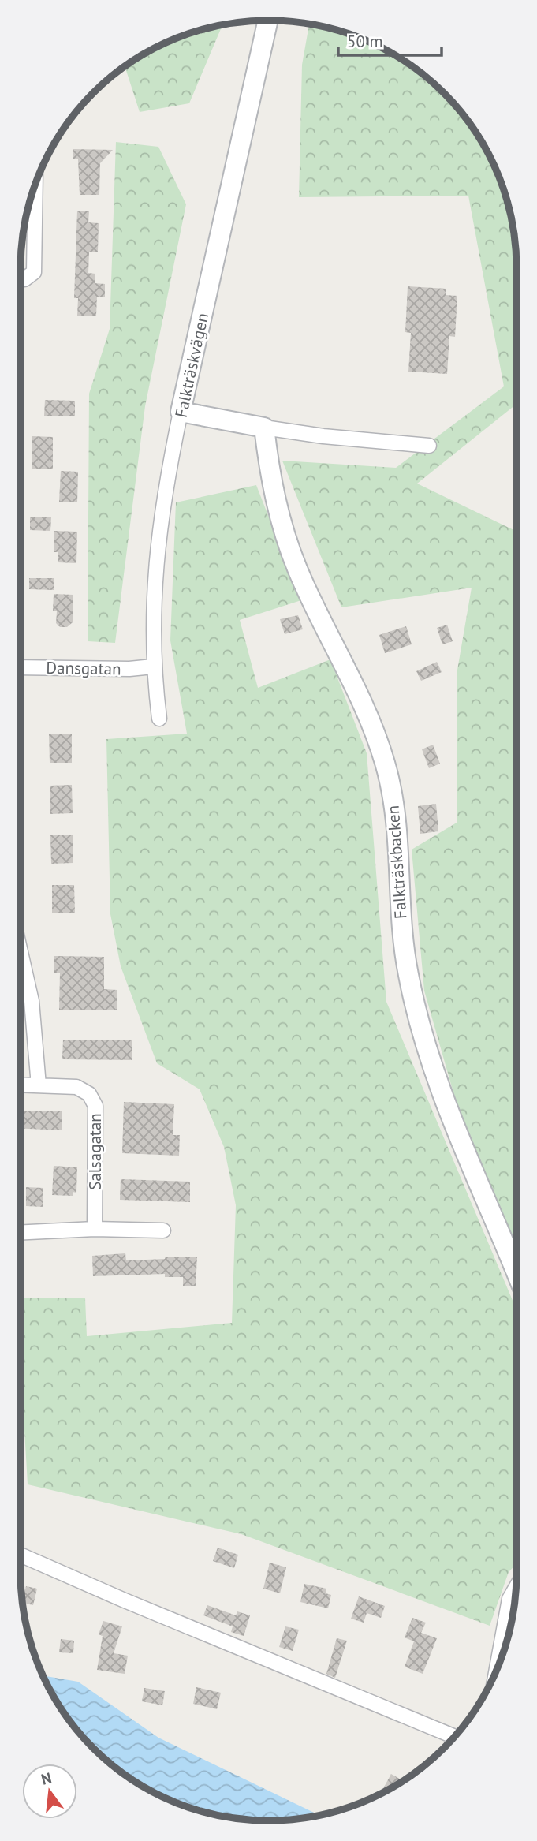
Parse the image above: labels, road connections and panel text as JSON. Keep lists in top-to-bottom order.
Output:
{
  "streets": {
    "street": [
      "Falkträskvägen",
      "Dansgatan",
      "Falkträskbacken",
      "Salsagatan"
    ]
  },
  "crossings": [
    ["Falkträskvägen", "Dansgatan"]
  ],
  "scale_bar": "50 m",
  "north": "top"
}
